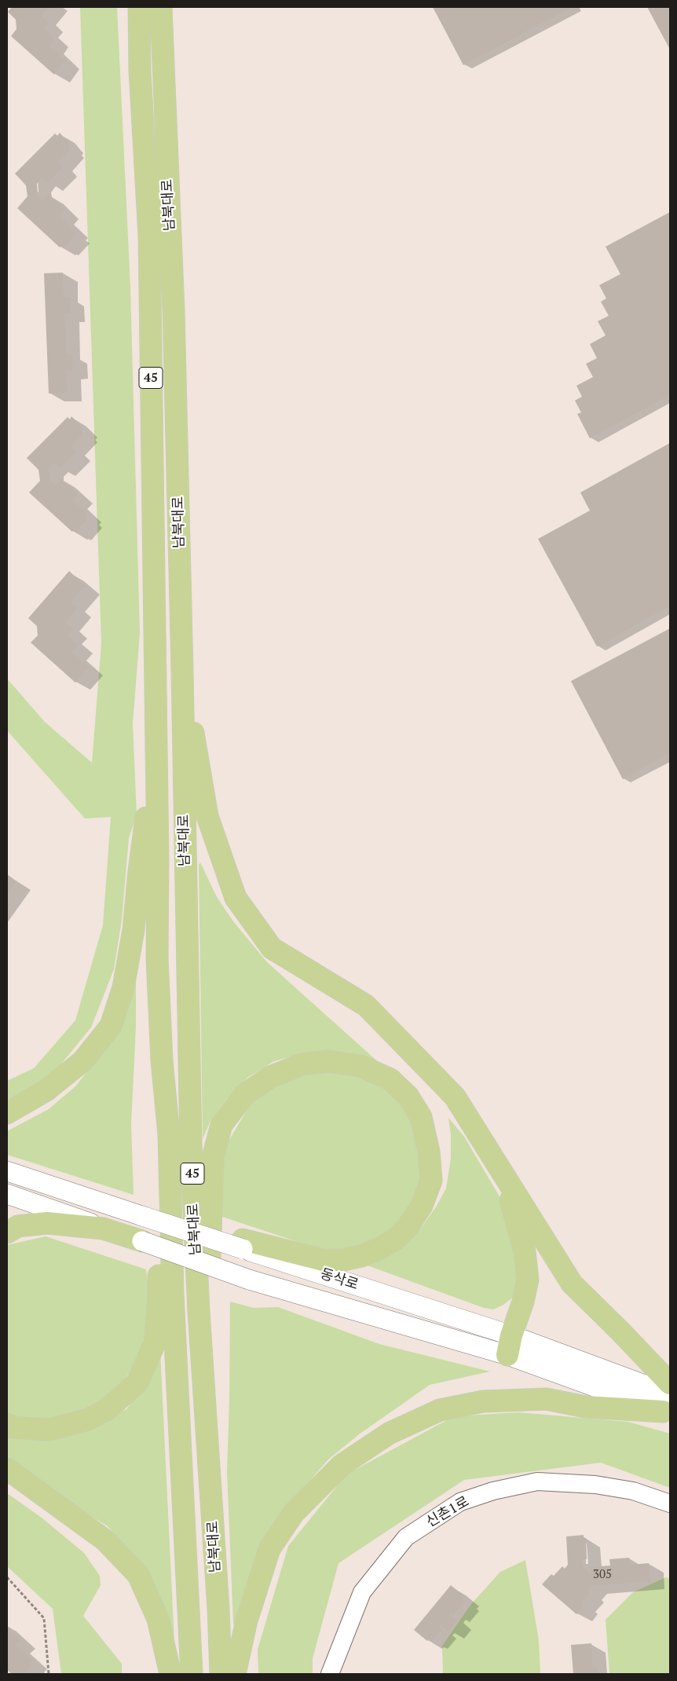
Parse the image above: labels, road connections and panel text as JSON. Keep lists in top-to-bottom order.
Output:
{
  "streets": {
    "highway": ["남북대로", "45"],
    "main road": ["동삭로"],
    "street": ["신촌1로"]
  },
  "house_numbers": ["305"]
}
